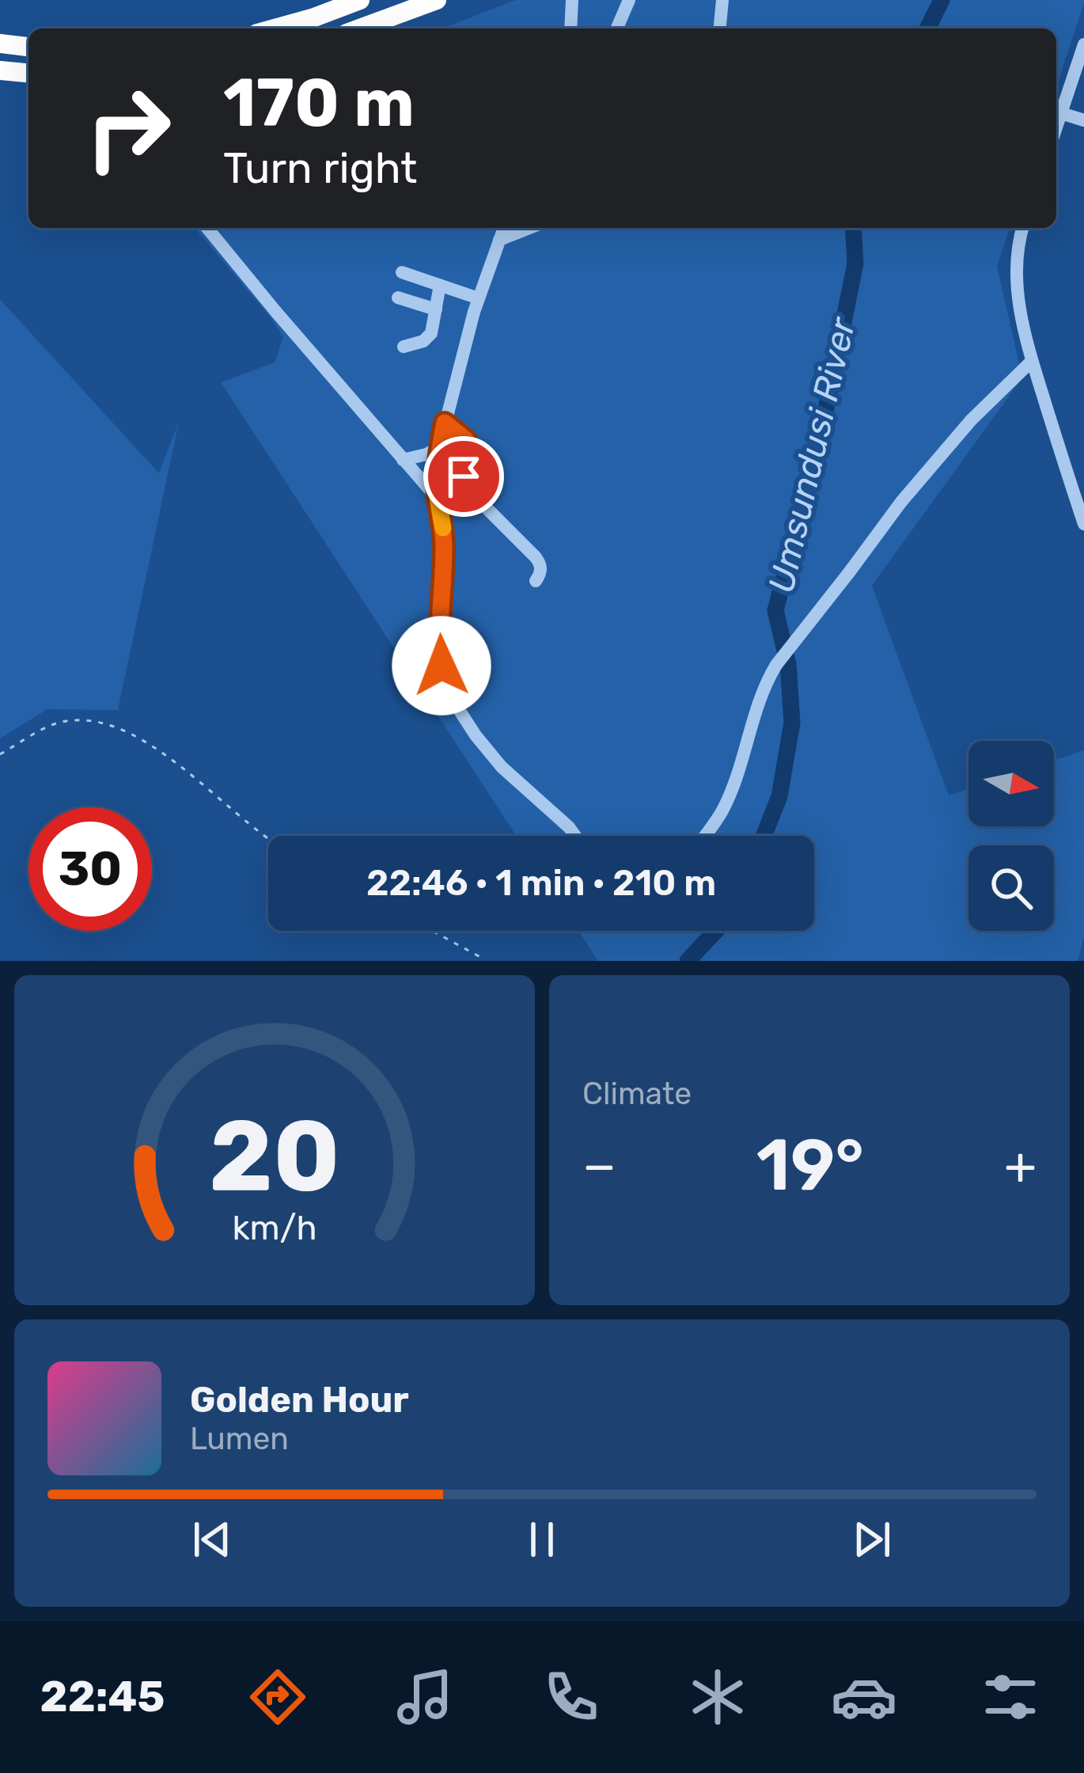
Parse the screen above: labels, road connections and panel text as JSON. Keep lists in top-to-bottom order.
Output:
{
  "water": ["Umsundusi River"],
  "north": "right",
  "page": {
    "turn": ["170 m", "Turn right"],
    "limit": "30",
    "trip": "22:46 · 1 min · 210 m",
    "tile": "Climate",
    "heat": ["−", "19°", "+"],
    "song": ["Golden Hour", "Lumen"],
    "tabs": "22:45",
    "gauge": ["20", "km/h"]
  }
}
